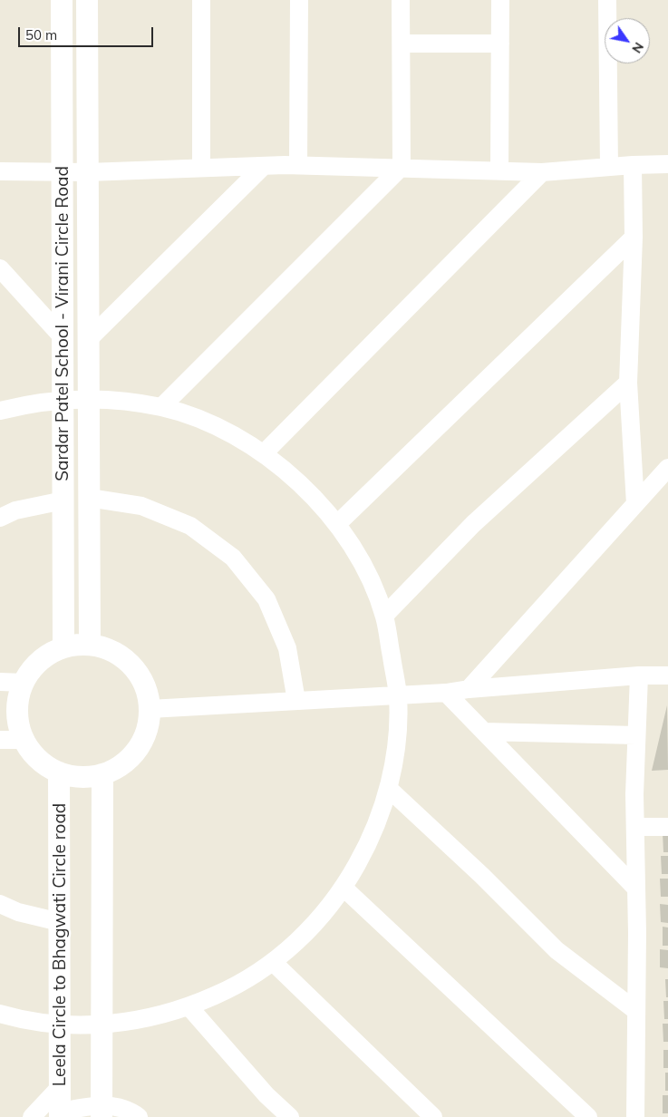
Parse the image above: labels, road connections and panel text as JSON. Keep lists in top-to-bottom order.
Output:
{
  "streets": {
    "street": ["Sardar Patel School - Virani Circle Road", "Leela Circle to Bhagwati Circle road"]
  },
  "crossings": [
    ["Sardar Patel School - Virani Circle Road", "Leela Circle to Bhagwati Circle road"]
  ],
  "scale_bar": "50 m",
  "north": "bottom right"
}
